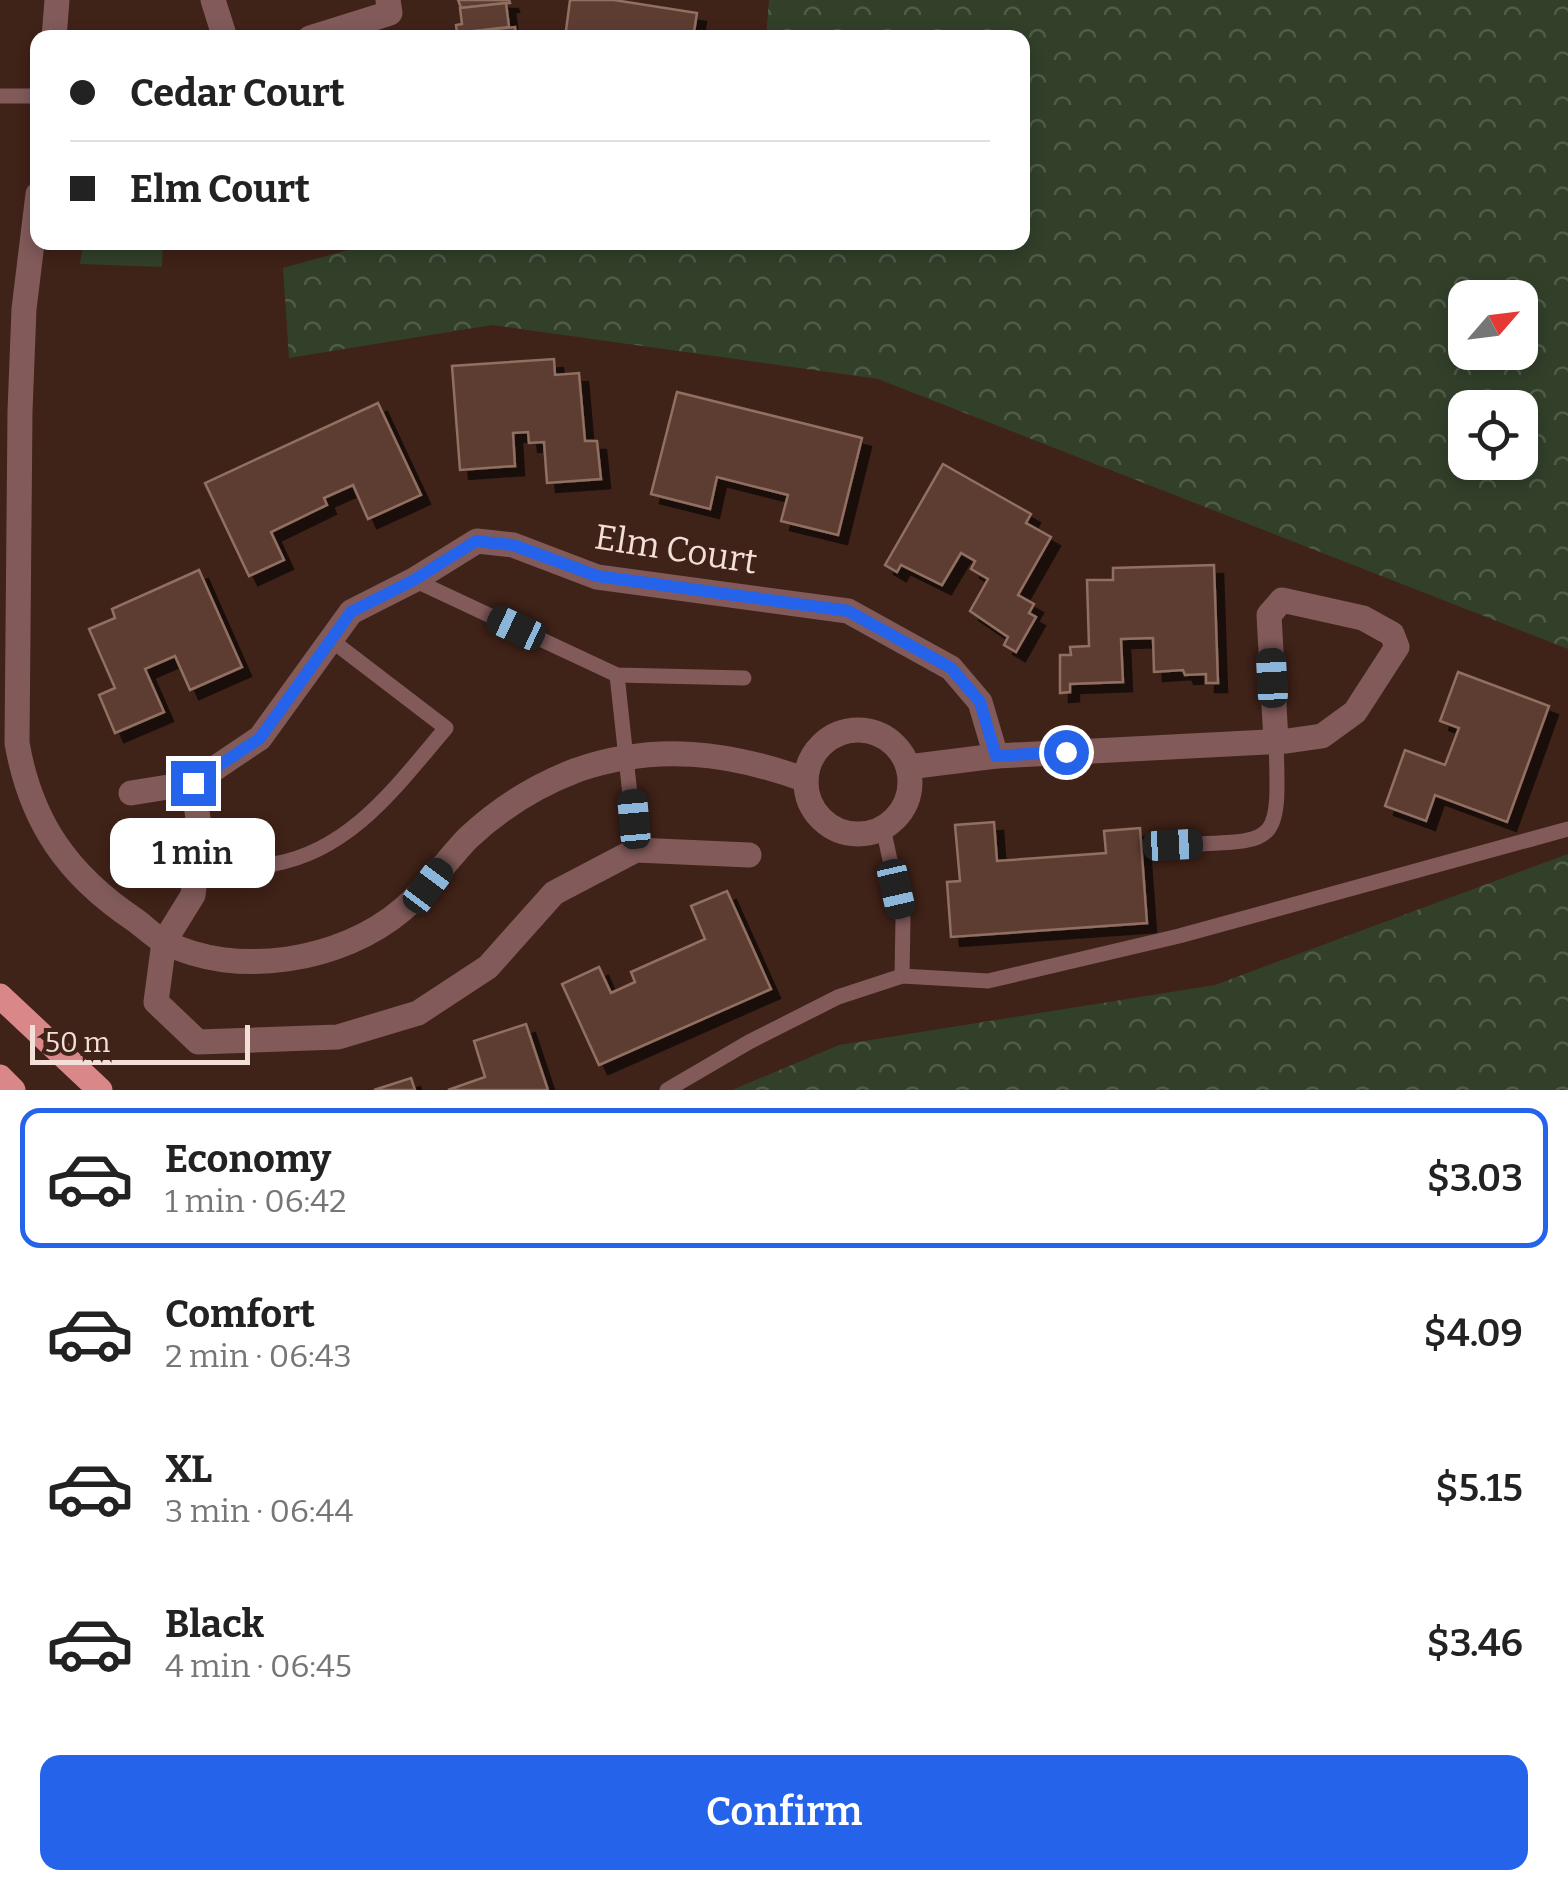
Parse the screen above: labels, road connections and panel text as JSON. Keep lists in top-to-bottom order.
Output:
{
  "streets": {
    "street": ["Elm Court"]
  },
  "scale_bar": "50 m",
  "north": "top right",
  "page": {
    "banner": ["Cedar Court", "Elm Court"],
    "bubble": "1 min",
    "scale": "50 m",
    "list": [
      {
        "name": "Economy",
        "note": "1 min · 06:42",
        "value": "$3.03"
      },
      {
        "name": "Comfort",
        "note": "2 min · 06:43",
        "value": "$4.09"
      },
      {
        "name": "XL",
        "note": "3 min · 06:44",
        "value": "$5.15"
      },
      {
        "name": "Black",
        "note": "4 min · 06:45",
        "value": "$3.46"
      }
    ],
    "buttons": "Confirm"
  }
}
